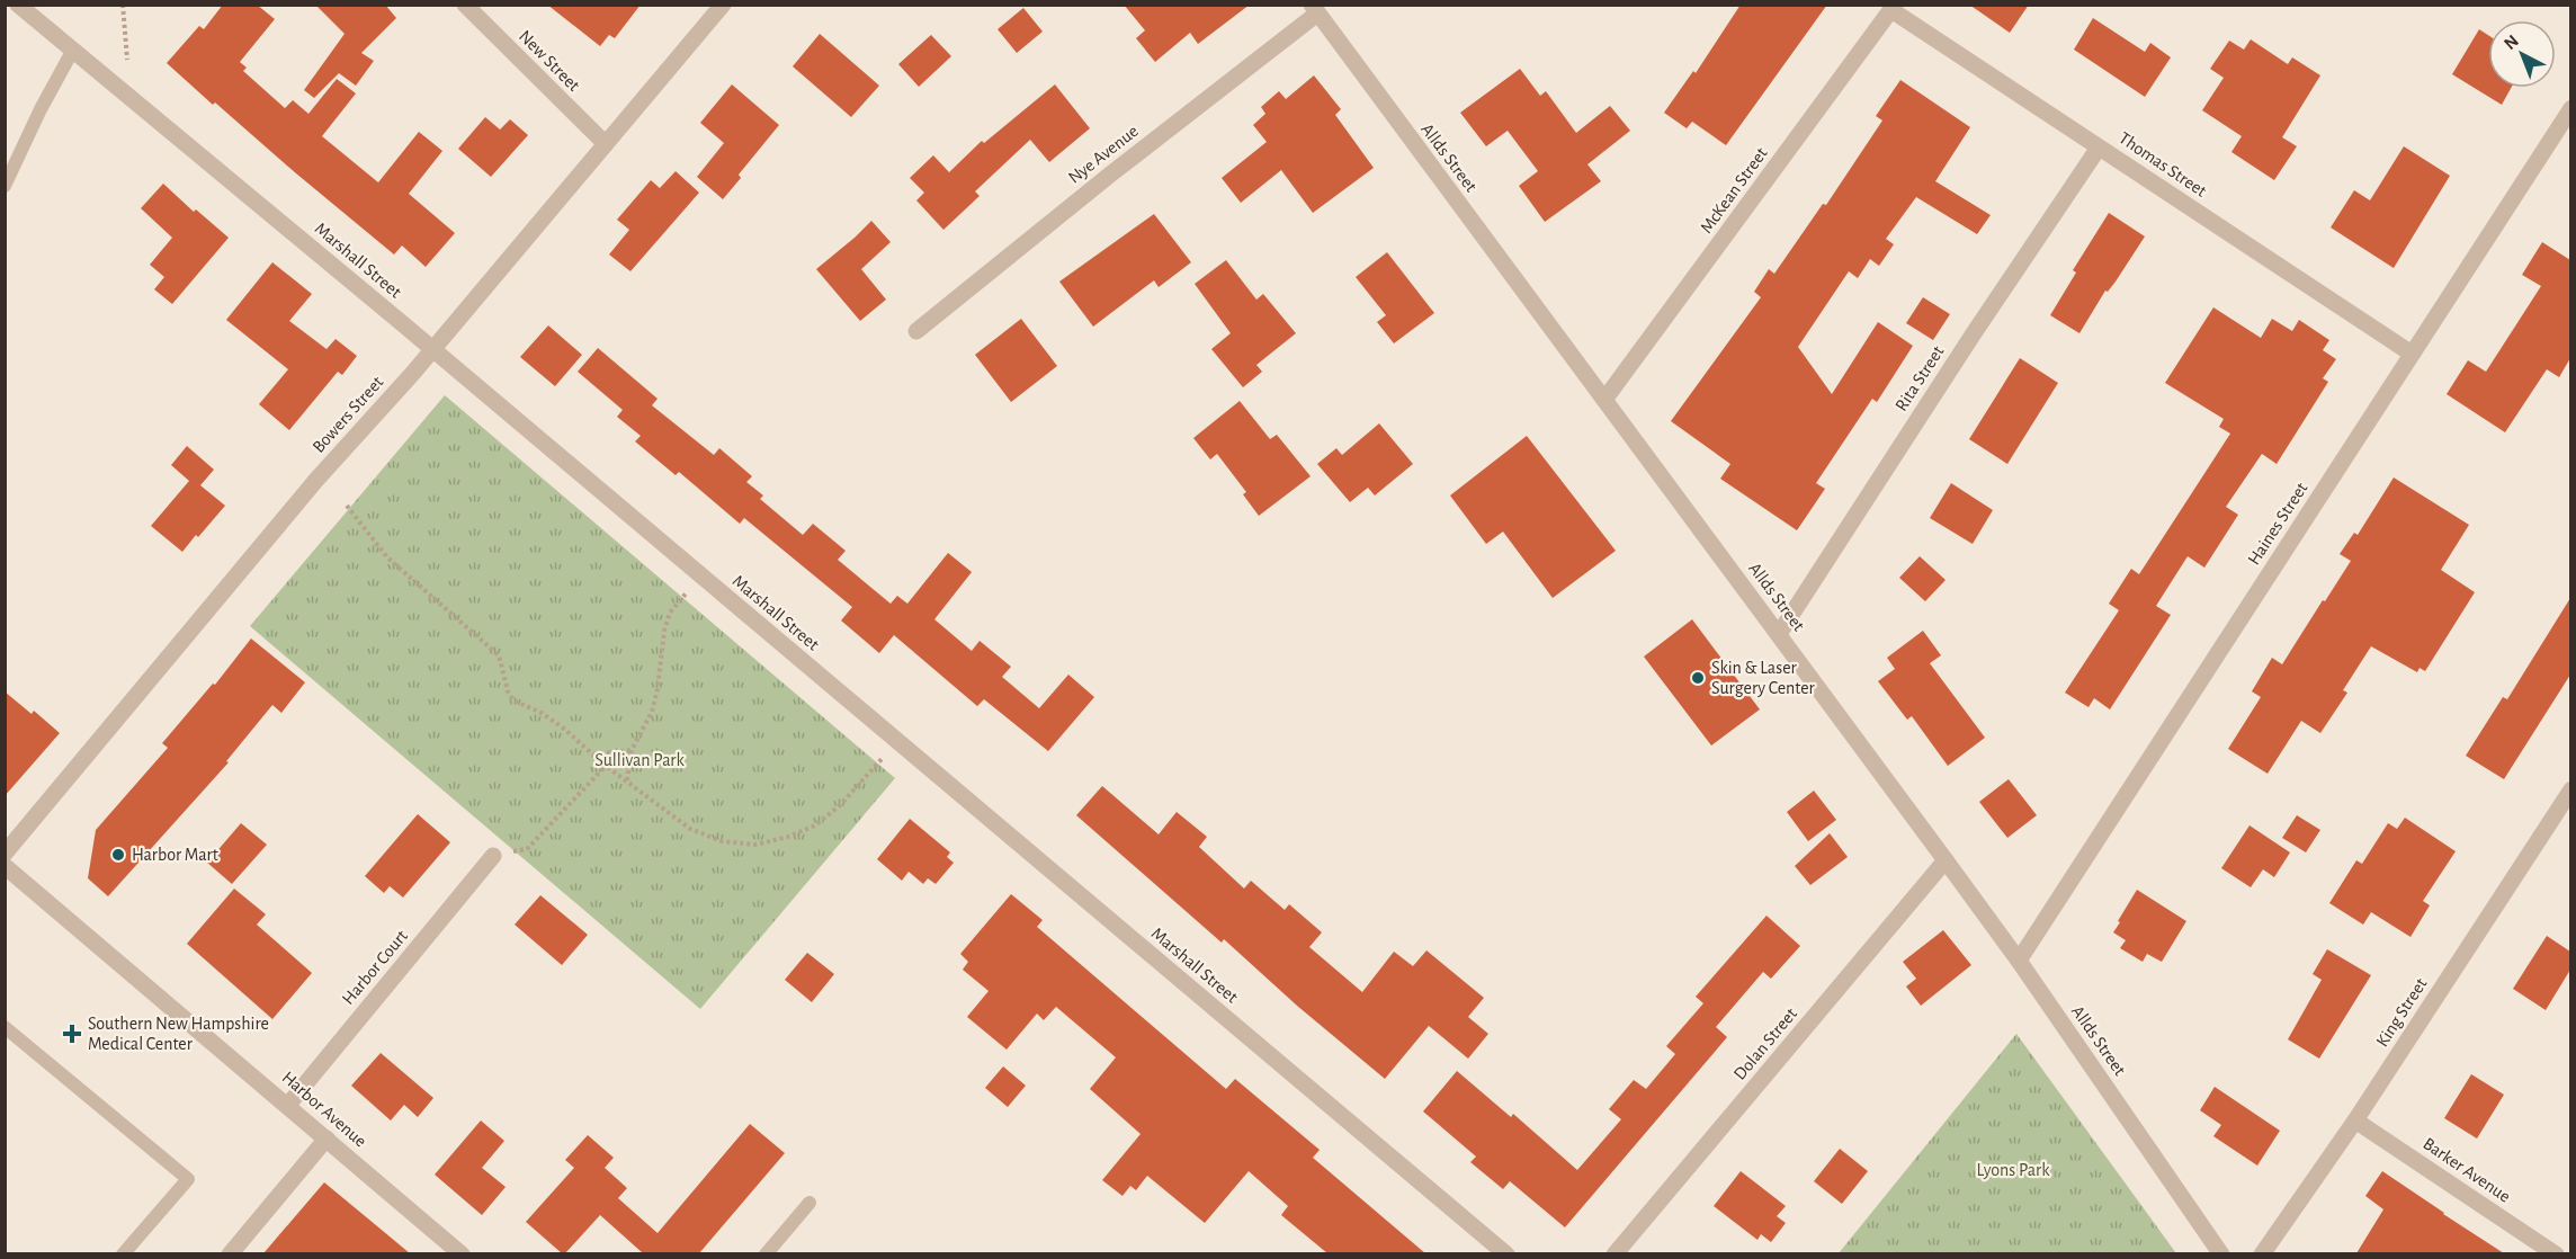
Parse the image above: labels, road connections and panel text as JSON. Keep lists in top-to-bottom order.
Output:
{
  "streets": {
    "street": [
      "New Street",
      "Nye Avenue",
      "Allds Street",
      "Thomas Street",
      "McKean Street",
      "Marshall Street",
      "Rita Street",
      "Bowers Street",
      "Haines Street",
      "Harbor Court",
      "King Street",
      "Dolan Street",
      "Harbor Avenue",
      "Barker Avenue"
    ]
  },
  "crossings": [
    ["New Street", "Bowers Street"],
    ["Nye Avenue", "Allds Street"],
    ["Allds Street", "McKean Street"],
    ["Allds Street", "Rita Street"],
    ["Allds Street", "Haines Street"],
    ["Allds Street", "Dolan Street"],
    ["Thomas Street", "McKean Street"],
    ["Thomas Street", "Rita Street"],
    ["Thomas Street", "Haines Street"],
    ["Marshall Street", "Bowers Street"],
    ["Harbor Court", "Harbor Avenue"],
    ["King Street", "Barker Avenue"]
  ],
  "parks": ["Sullivan Park", "Lyons Park"],
  "places": {
    "other": ["Skin & Laser Surgery Center", "Harbor Mart"],
    "health": ["Southern New Hampshire Medical Center"]
  },
  "north": "top left"
}
